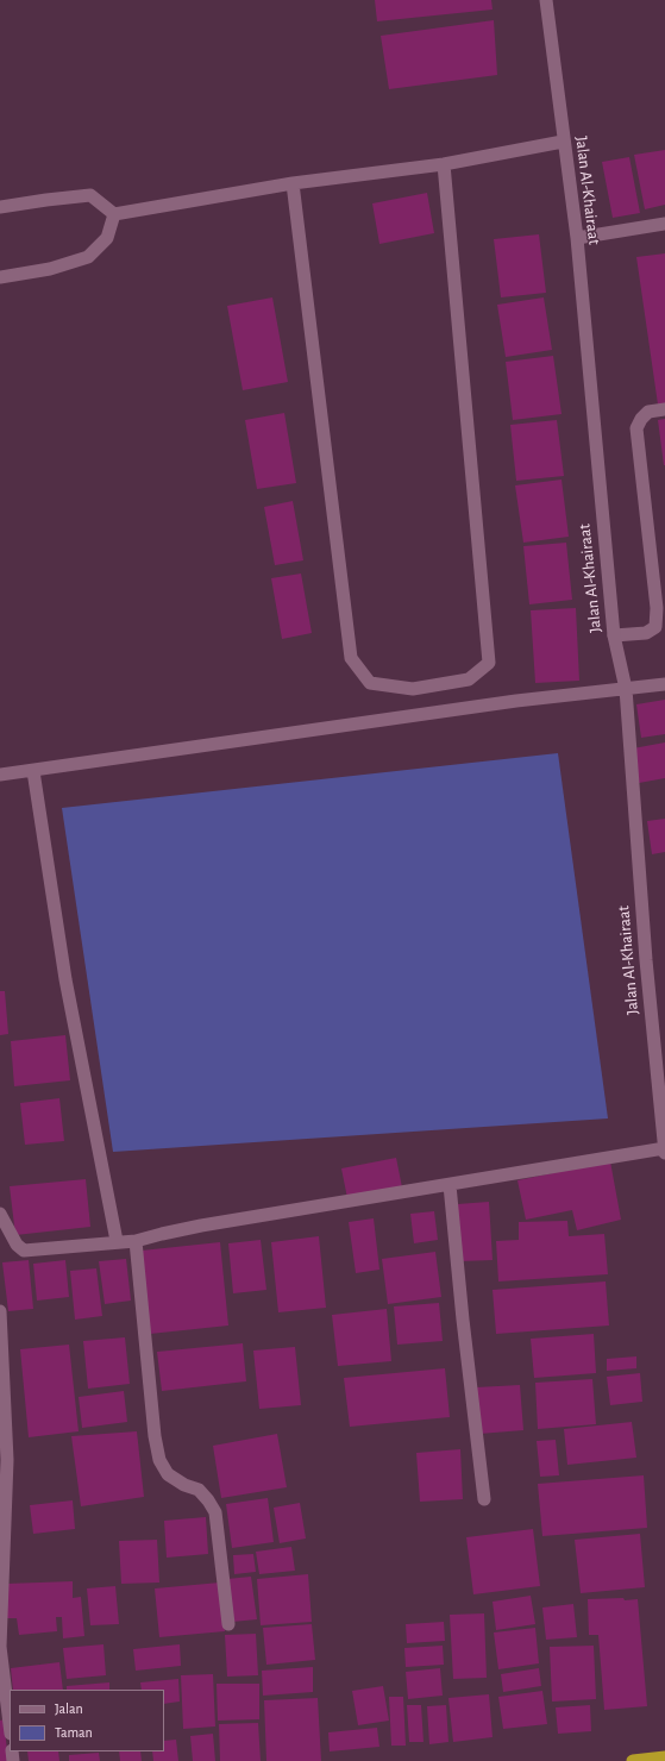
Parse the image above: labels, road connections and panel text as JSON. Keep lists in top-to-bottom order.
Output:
{
  "streets": {
    "street": ["Jalan Al-Khairaat"]
  },
  "legend": ["Jalan", "Taman"]
}
